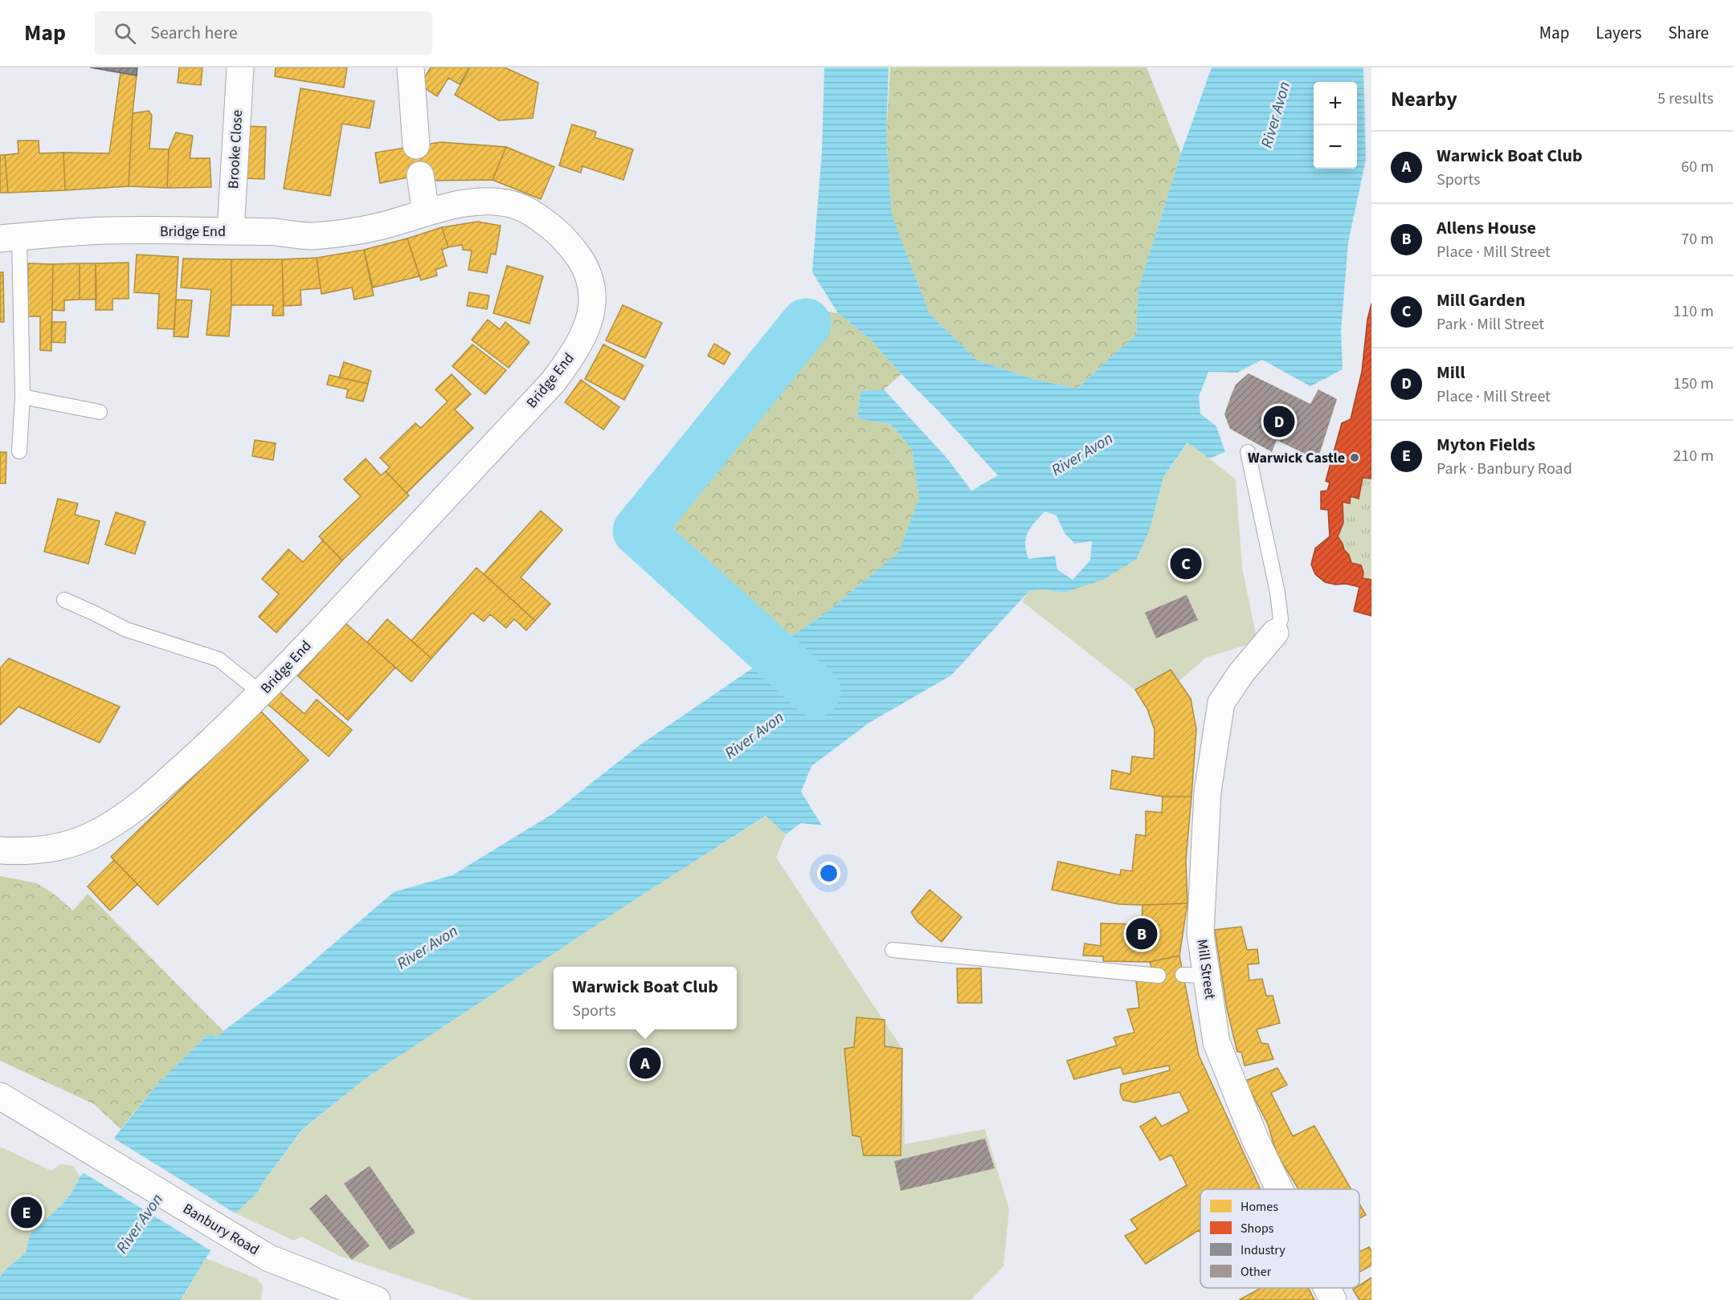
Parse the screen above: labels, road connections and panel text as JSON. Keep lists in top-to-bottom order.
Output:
{
  "streets": {
    "street": [
      "Brooke Close",
      "Bridge End",
      "Mill Street",
      "Banbury Road"
    ]
  },
  "crossings": [
    ["Brooke Close", "Bridge End"]
  ],
  "water": ["River Avon"],
  "places": ["Warwick Castle"],
  "legend": [
    "Homes",
    "Shops",
    "Industry",
    "Other"
  ],
  "page": {
    "header": "Map",
    "search": "Search here",
    "nav": ["Map", "Layers", "Share"],
    "heading": ["Nearby", "5 results"],
    "map_buttons": ["+", "−"],
    "list": [
      {
        "mark": "A",
        "name": "Warwick Boat Club",
        "note": "Sports",
        "value": "60 m"
      },
      {
        "mark": "B",
        "name": "Allens House",
        "note": "Place · Mill Street",
        "value": "70 m"
      },
      {
        "mark": "C",
        "name": "Mill Garden",
        "note": "Park · Mill Street",
        "value": "110 m"
      },
      {
        "mark": "D",
        "name": "Mill",
        "note": "Place · Mill Street",
        "value": "150 m"
      },
      {
        "mark": "E",
        "name": "Myton Fields",
        "note": "Park · Banbury Road",
        "value": "210 m"
      }
    ],
    "pins": [
      "D",
      "C",
      "B",
      "A",
      "E"
    ],
    "popup": ["Warwick Boat Club", "Sports"]
  }
}
